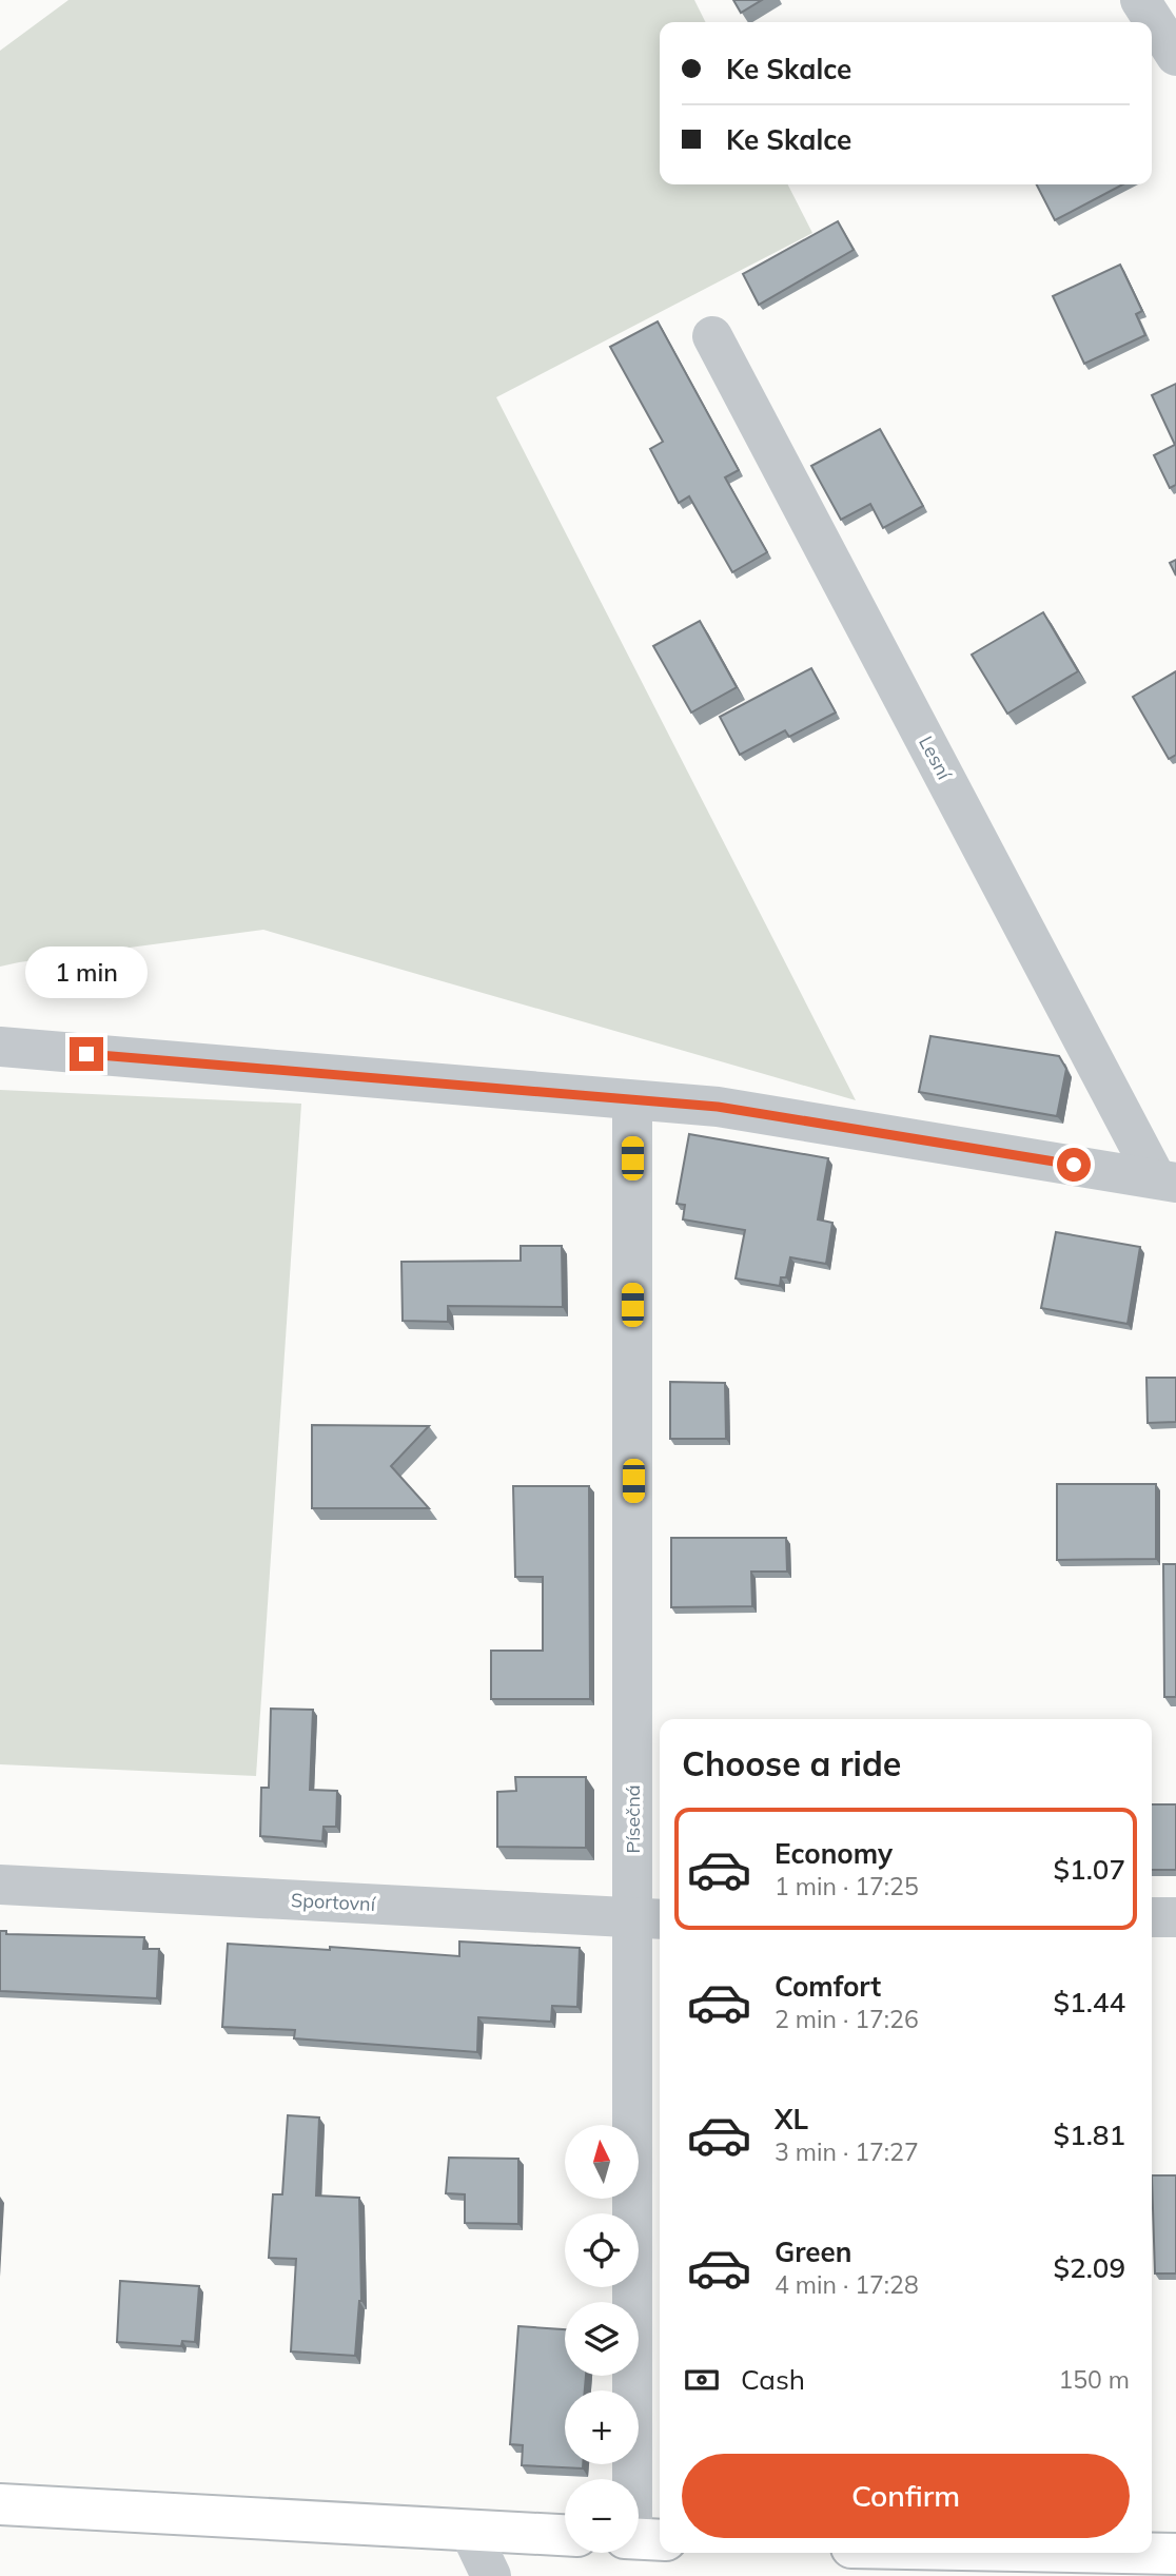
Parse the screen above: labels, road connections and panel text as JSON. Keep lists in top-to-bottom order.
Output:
{
  "streets": {
    "street": ["Lesní", "Písečná", "Sportovní"]
  },
  "crossings": [
    ["Písečná", "Sportovní"]
  ],
  "north": "top",
  "page": {
    "banner": ["Ke Skalce", "Ke Skalce"],
    "bubble": "1 min",
    "heading": "Choose a ride",
    "list": [
      {
        "name": "Economy",
        "note": "1 min · 17:25",
        "value": "$1.07"
      },
      {
        "name": "Comfort",
        "note": "2 min · 17:26",
        "value": "$1.44"
      },
      {
        "name": "XL",
        "note": "3 min · 17:27",
        "value": "$1.81"
      },
      {
        "name": "Green",
        "note": "4 min · 17:28",
        "value": "$2.09"
      }
    ],
    "map_buttons": ["+", "−"],
    "pay": ["Cash", "150 m"],
    "buttons": "Confirm"
  }
}
